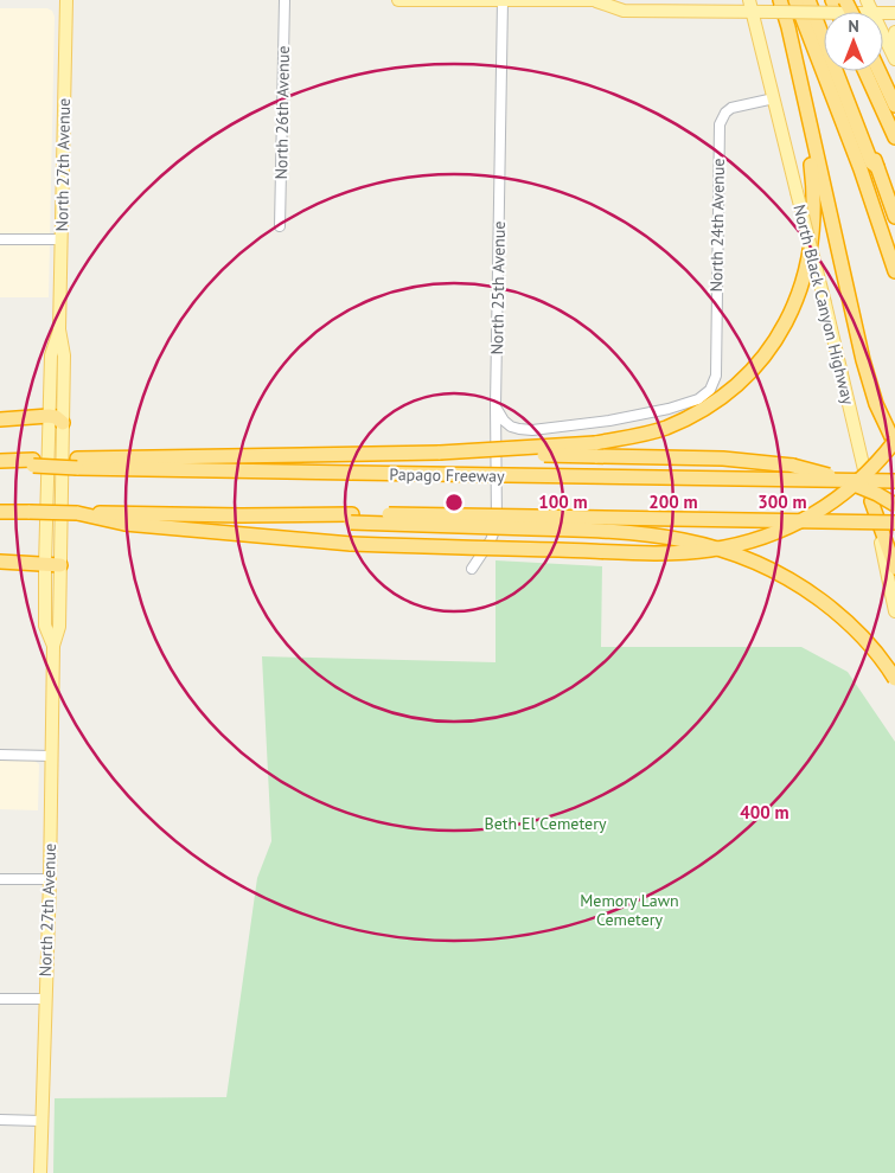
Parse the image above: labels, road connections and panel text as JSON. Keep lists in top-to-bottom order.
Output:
{
  "streets": {
    "highway": ["Papago Freeway"],
    "main road": ["North 27th Avenue", "North Black Canyon Highway"],
    "street": ["North 26th Avenue", "North 24th Avenue", "North 25th Avenue"]
  },
  "crossings": [
    ["North 24th Avenue", "North 25th Avenue"],
    ["North 24th Avenue", "North Black Canyon Highway"]
  ],
  "parks": ["Beth El Cemetery", "Memory Lawn Cemetery"],
  "north": "top",
  "rings": [
    "100 m",
    "200 m",
    "300 m",
    "400 m"
  ]
}
